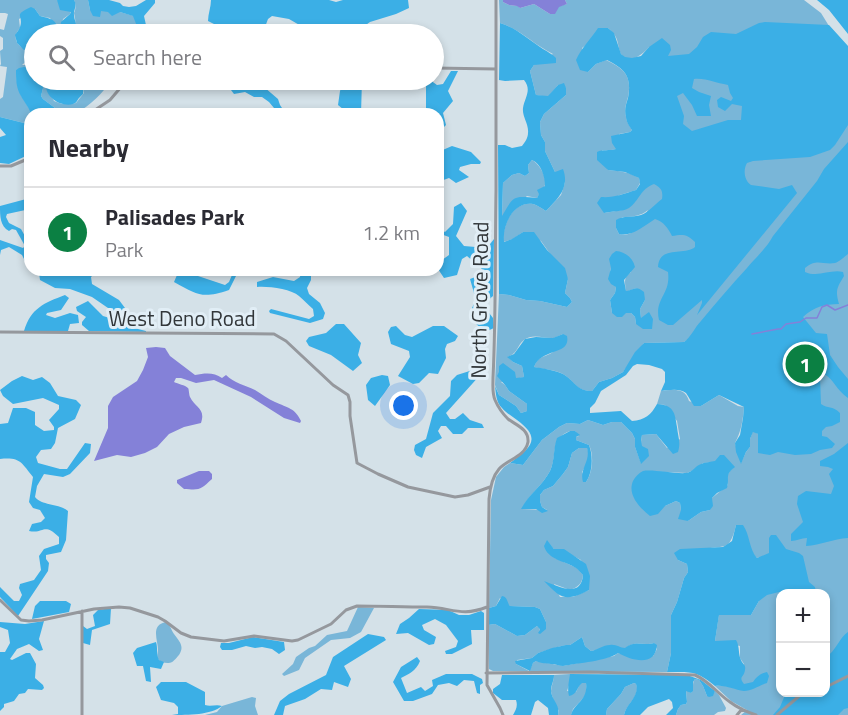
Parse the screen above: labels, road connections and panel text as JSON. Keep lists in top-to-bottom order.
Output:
{
  "streets": {
    "street": ["North Grove Road", "West Deno Road"]
  },
  "crossings": [
    ["North Grove Road", "West Deno Road"]
  ],
  "page": {
    "search": "Search here",
    "heading": "Nearby",
    "list": [
      {
        "mark": "1",
        "name": "Palisades Park",
        "note": "Park",
        "value": "1.2 km"
      }
    ],
    "pins": "1",
    "map_buttons": ["+", "−"]
  }
}
